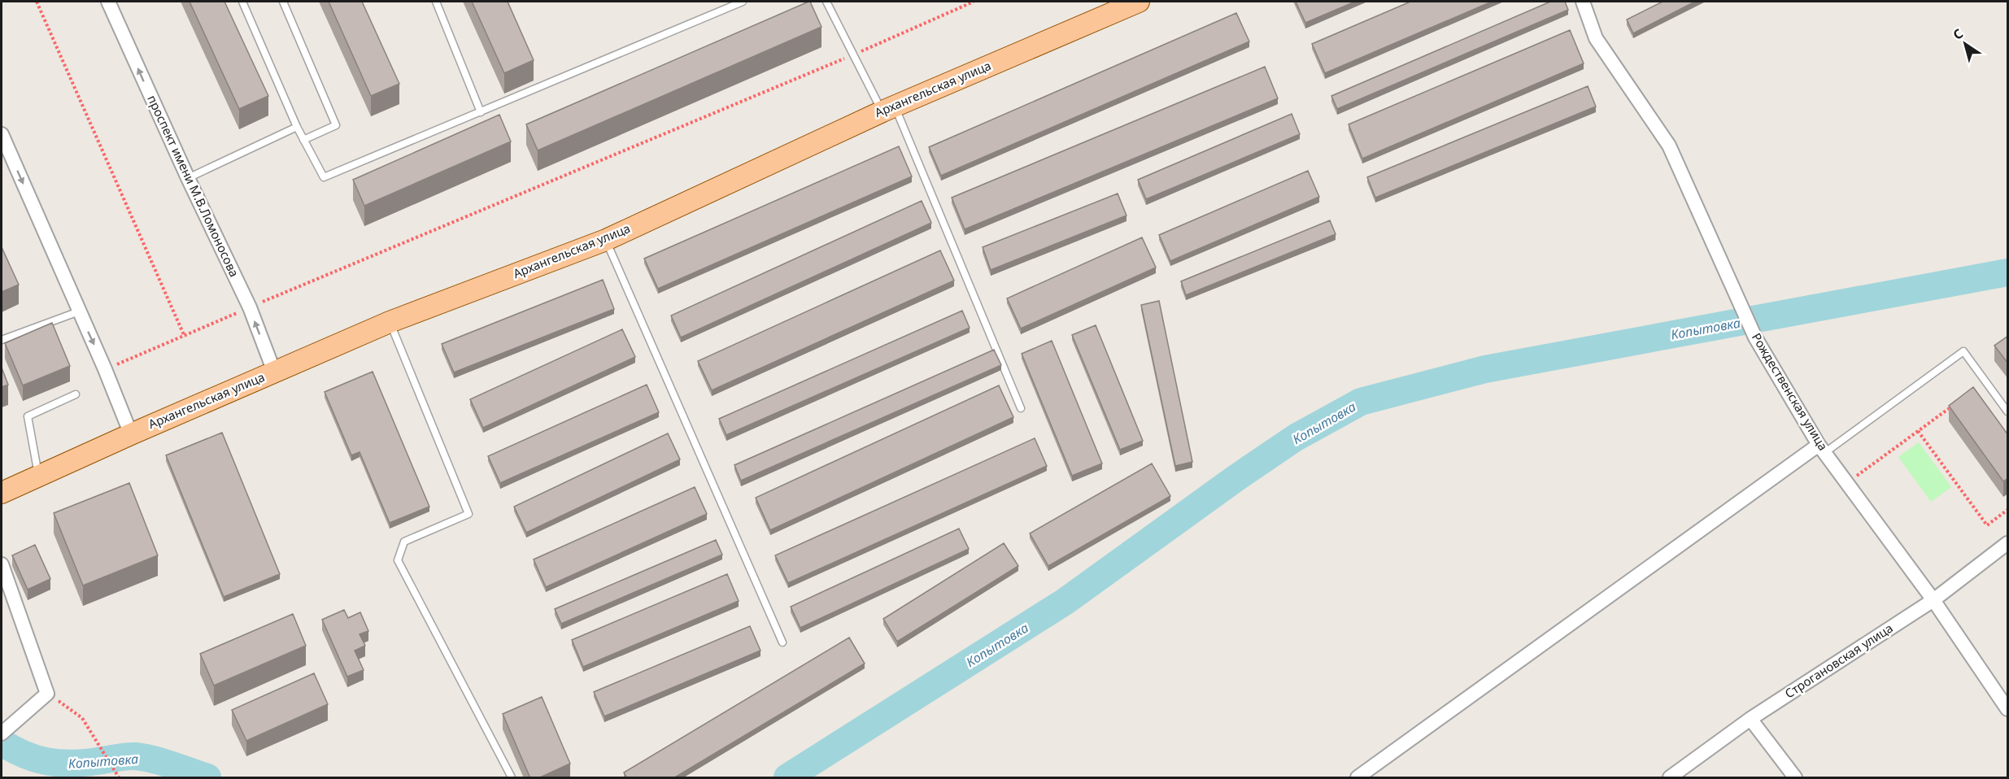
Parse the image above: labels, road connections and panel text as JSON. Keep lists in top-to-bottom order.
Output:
{
  "streets": {
    "main road": ["Архангельская улица"],
    "street": ["проспект имени М.В.Ломоносова", "Рождественская улица", "Строгановская улица"]
  },
  "crossings": [
    ["Архангельская улица", "проспект имени М.В.Ломоносова"],
    ["Рождественская улица", "Строгановская улица"]
  ],
  "one_way": ["проспект имени М.В.Ломоносова"],
  "water": ["Копытовка"],
  "north": "top left"
}
